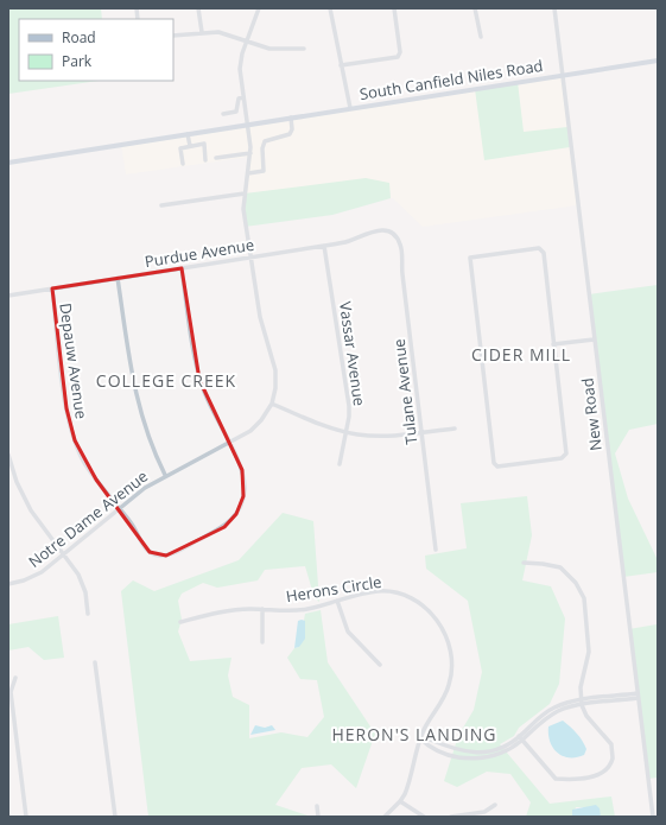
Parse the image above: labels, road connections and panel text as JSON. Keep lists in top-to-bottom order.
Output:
{
  "streets": {
    "main road": ["South Canfield Niles Road"],
    "street": [
      "Purdue Avenue",
      "Vassar Avenue",
      "Depauw Avenue",
      "Tulane Avenue",
      "New Road",
      "Notre Dame Avenue",
      "Herons Circle"
    ]
  },
  "crossings": [
    ["South Canfield Niles Road", "New Road"],
    ["South Canfield Niles Road", "Notre Dame Avenue"],
    ["Purdue Avenue", "Vassar Avenue"],
    ["Purdue Avenue", "Depauw Avenue"],
    ["Purdue Avenue", "Tulane Avenue"],
    ["Purdue Avenue", "Notre Dame Avenue"],
    ["Depauw Avenue", "Notre Dame Avenue"]
  ],
  "districts": ["CIDER MILL", "COLLEGE CREEK", "HERON'S LANDING"],
  "legend": ["Road", "Park"]
}
